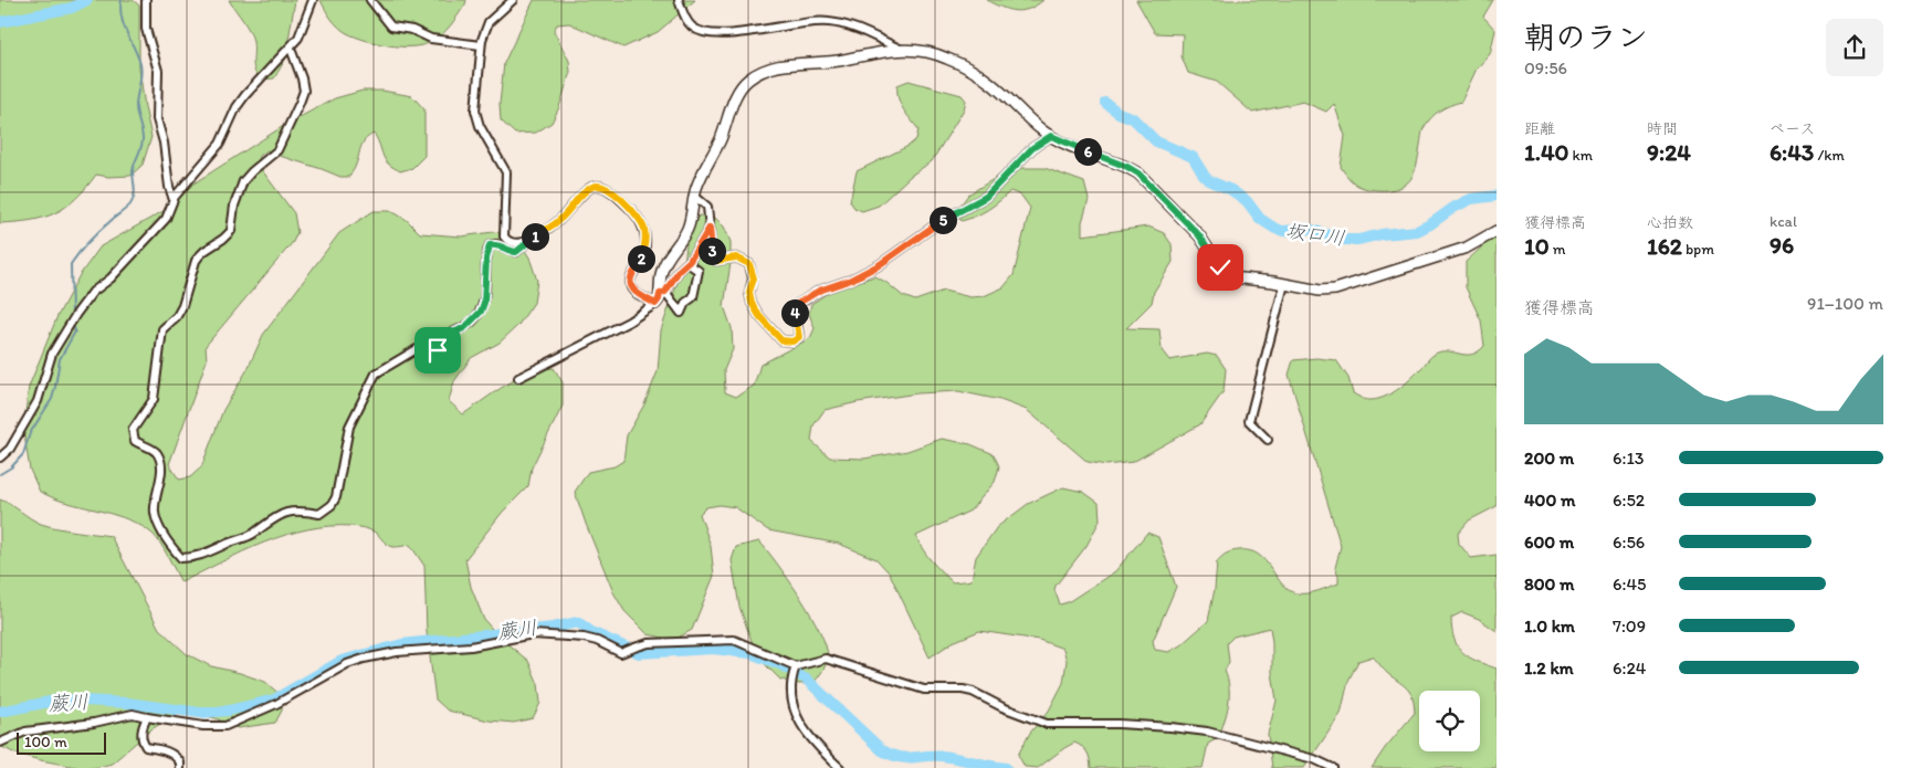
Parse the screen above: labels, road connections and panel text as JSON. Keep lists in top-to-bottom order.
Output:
{
  "water": ["坂口川", "蕨川"],
  "scale_bar": "100 m",
  "page": {
    "heading": ["朝のラン", "09:56"],
    "stats": [
      ["距離", "1.40 km"],
      ["時間", "9:24"],
      ["ペース", "6:43 /km"],
      ["獲得標高", "10 m"],
      ["心拍数", "162 bpm"],
      ["kcal", "96"]
    ],
    "pins": [
      "6",
      "5",
      "1",
      "3",
      "2",
      "4"
    ],
    "chart": ["獲得標高", "91–100 m"],
    "list": [
      {
        "name": "200 m",
        "note": "6:13"
      },
      {
        "name": "400 m",
        "note": "6:52"
      },
      {
        "name": "600 m",
        "note": "6:56"
      },
      {
        "name": "800 m",
        "note": "6:45"
      },
      {
        "name": "1.0 km",
        "note": "7:09"
      },
      {
        "name": "1.2 km",
        "note": "6:24"
      }
    ],
    "scale": "100 m"
  }
}
